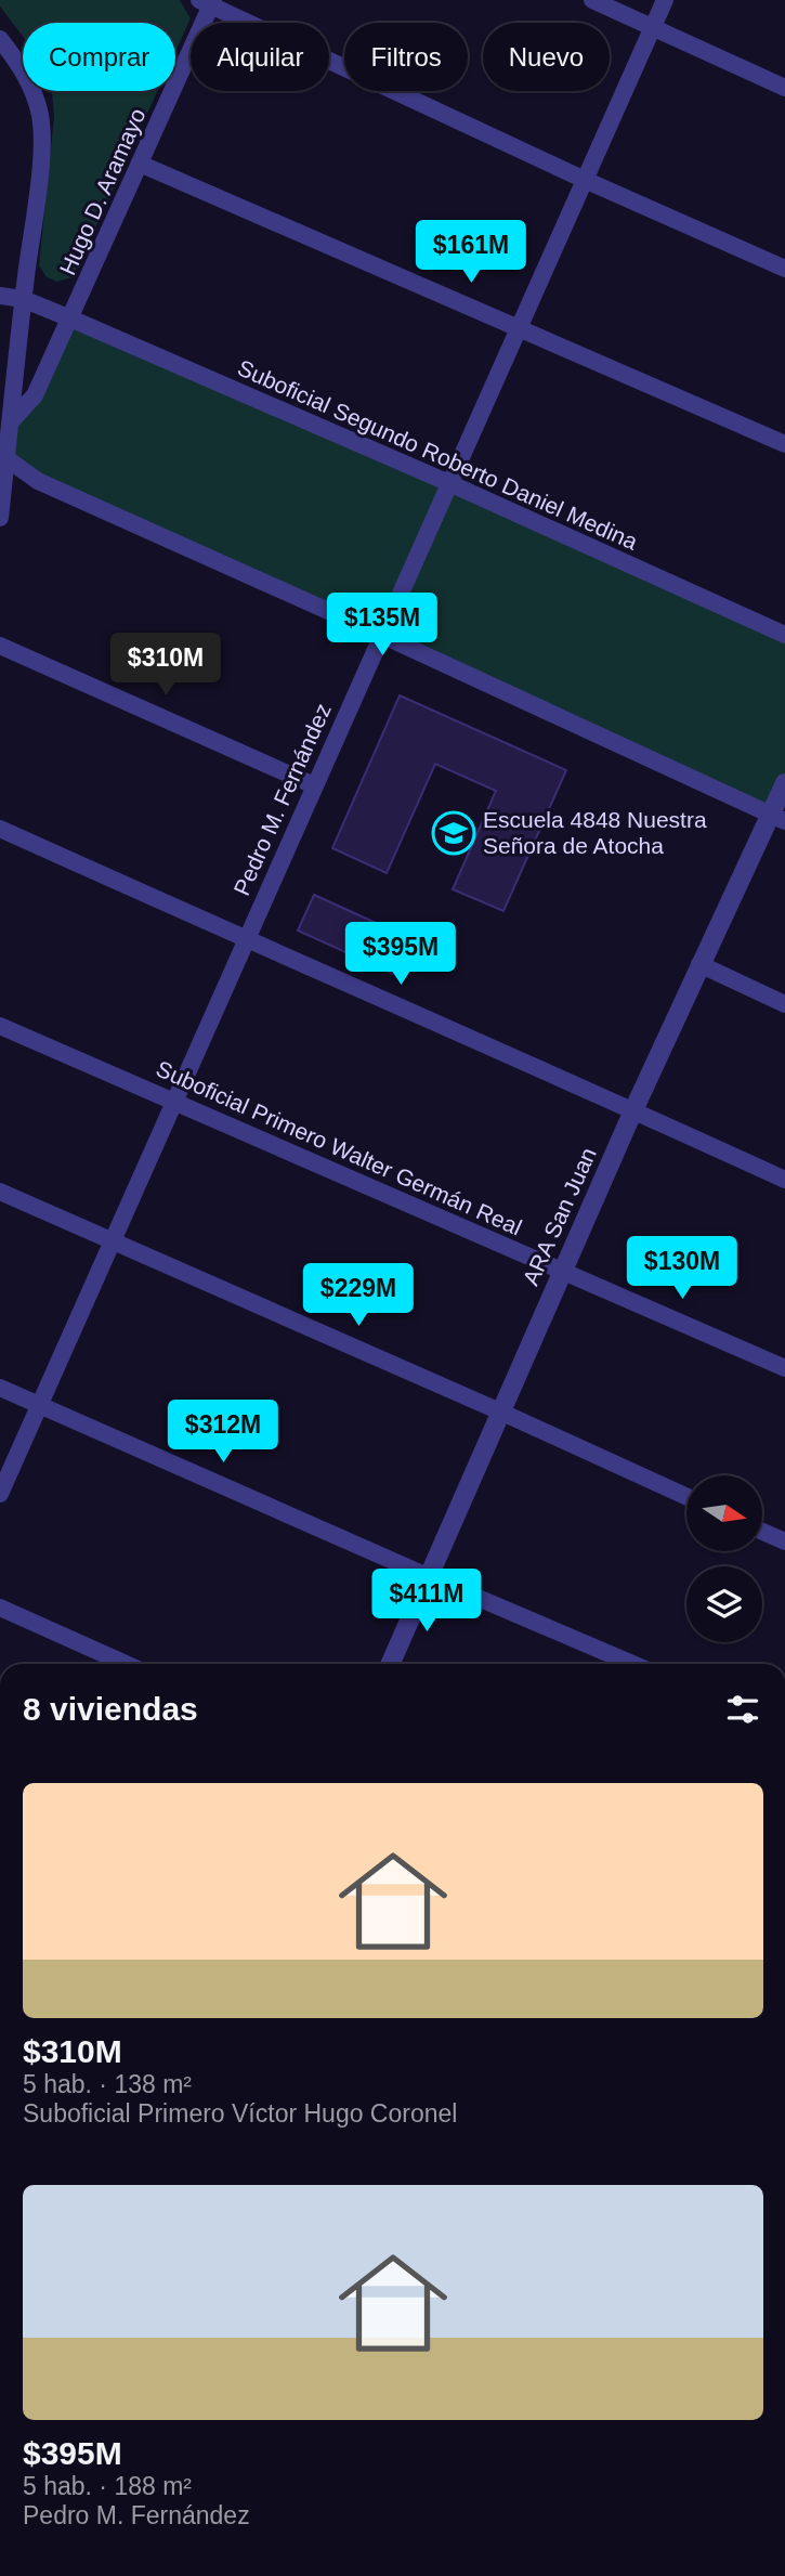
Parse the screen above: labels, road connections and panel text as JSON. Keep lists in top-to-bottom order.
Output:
{
  "streets": {
    "street": [
      "Hugo D. Aramayo",
      "Suboficial Segundo Roberto Daniel Medina",
      "Pedro M. Fernández",
      "Suboficial Primero Walter Germán Real",
      "ARA San Juan"
    ]
  },
  "crossings": [
    ["Hugo D. Aramayo", "Suboficial Segundo Roberto Daniel Medina"],
    ["Suboficial Segundo Roberto Daniel Medina", "Pedro M. Fernández"],
    ["Pedro M. Fernández", "Suboficial Primero Walter Germán Real"],
    ["Suboficial Primero Walter Germán Real", "ARA San Juan"]
  ],
  "places": {
    "school or university": ["Escuela 4848 Nuestra Señora de Atocha"]
  },
  "north": "right",
  "page": {
    "chip": [
      "Comprar",
      "Alquilar",
      "Filtros",
      "Nuevo"
    ],
    "price": [
      "$161M",
      "$135M",
      "$310M",
      "$395M",
      "$130M",
      "$229M",
      "$312M",
      "$411M"
    ],
    "heading": "8 viviendas",
    "list": [
      {
        "name": "$310M",
        "note": "5 hab. · 138 m² · Suboficial Primero Víctor Hugo Coronel"
      },
      {
        "name": "$395M",
        "note": "5 hab. · 188 m² · Pedro M. Fernández"
      }
    ]
  }
}
